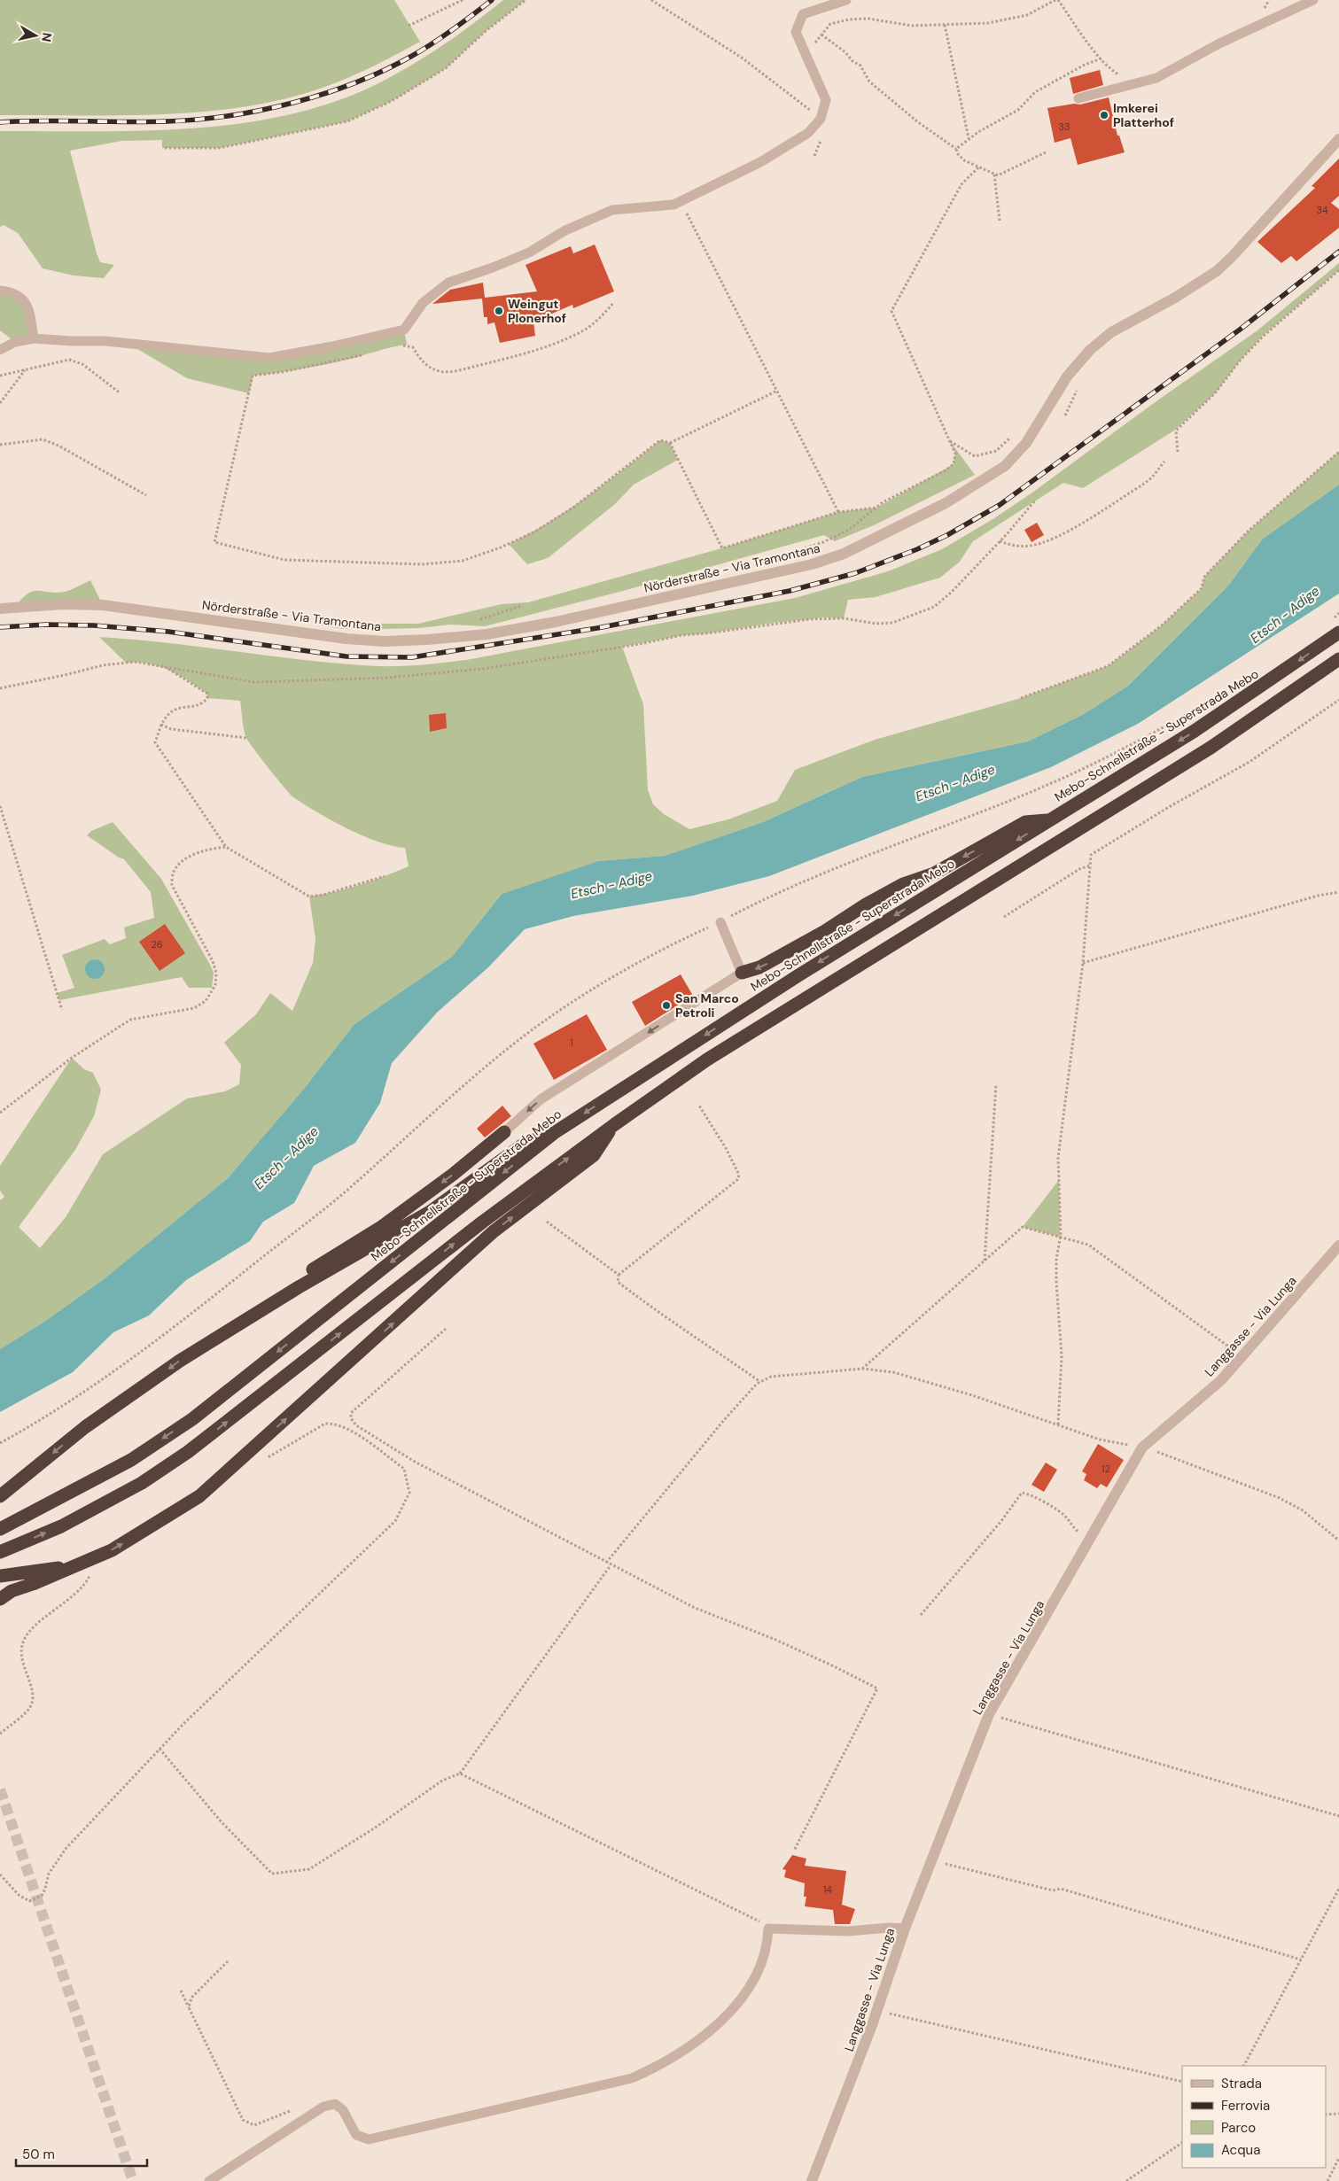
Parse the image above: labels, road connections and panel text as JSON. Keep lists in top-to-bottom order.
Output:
{
  "streets": {
    "highway": ["Mebo-Schnellstraße - Superstrada Mebo"],
    "street": ["Nörderstraße - Via Tramontana", "Langgasse - Via Lunga"]
  },
  "water": ["Etsch - Adige"],
  "places": ["Imkerei Platterhof", "Weingut Plonerhof", "San Marco Petroli"],
  "house_numbers": [
    "33",
    "34",
    "26",
    "1",
    "12",
    "14"
  ],
  "legend": [
    "Strada",
    "Ferrovia",
    "Parco",
    "Acqua"
  ],
  "scale_bar": "50 m",
  "north": "right"
}
